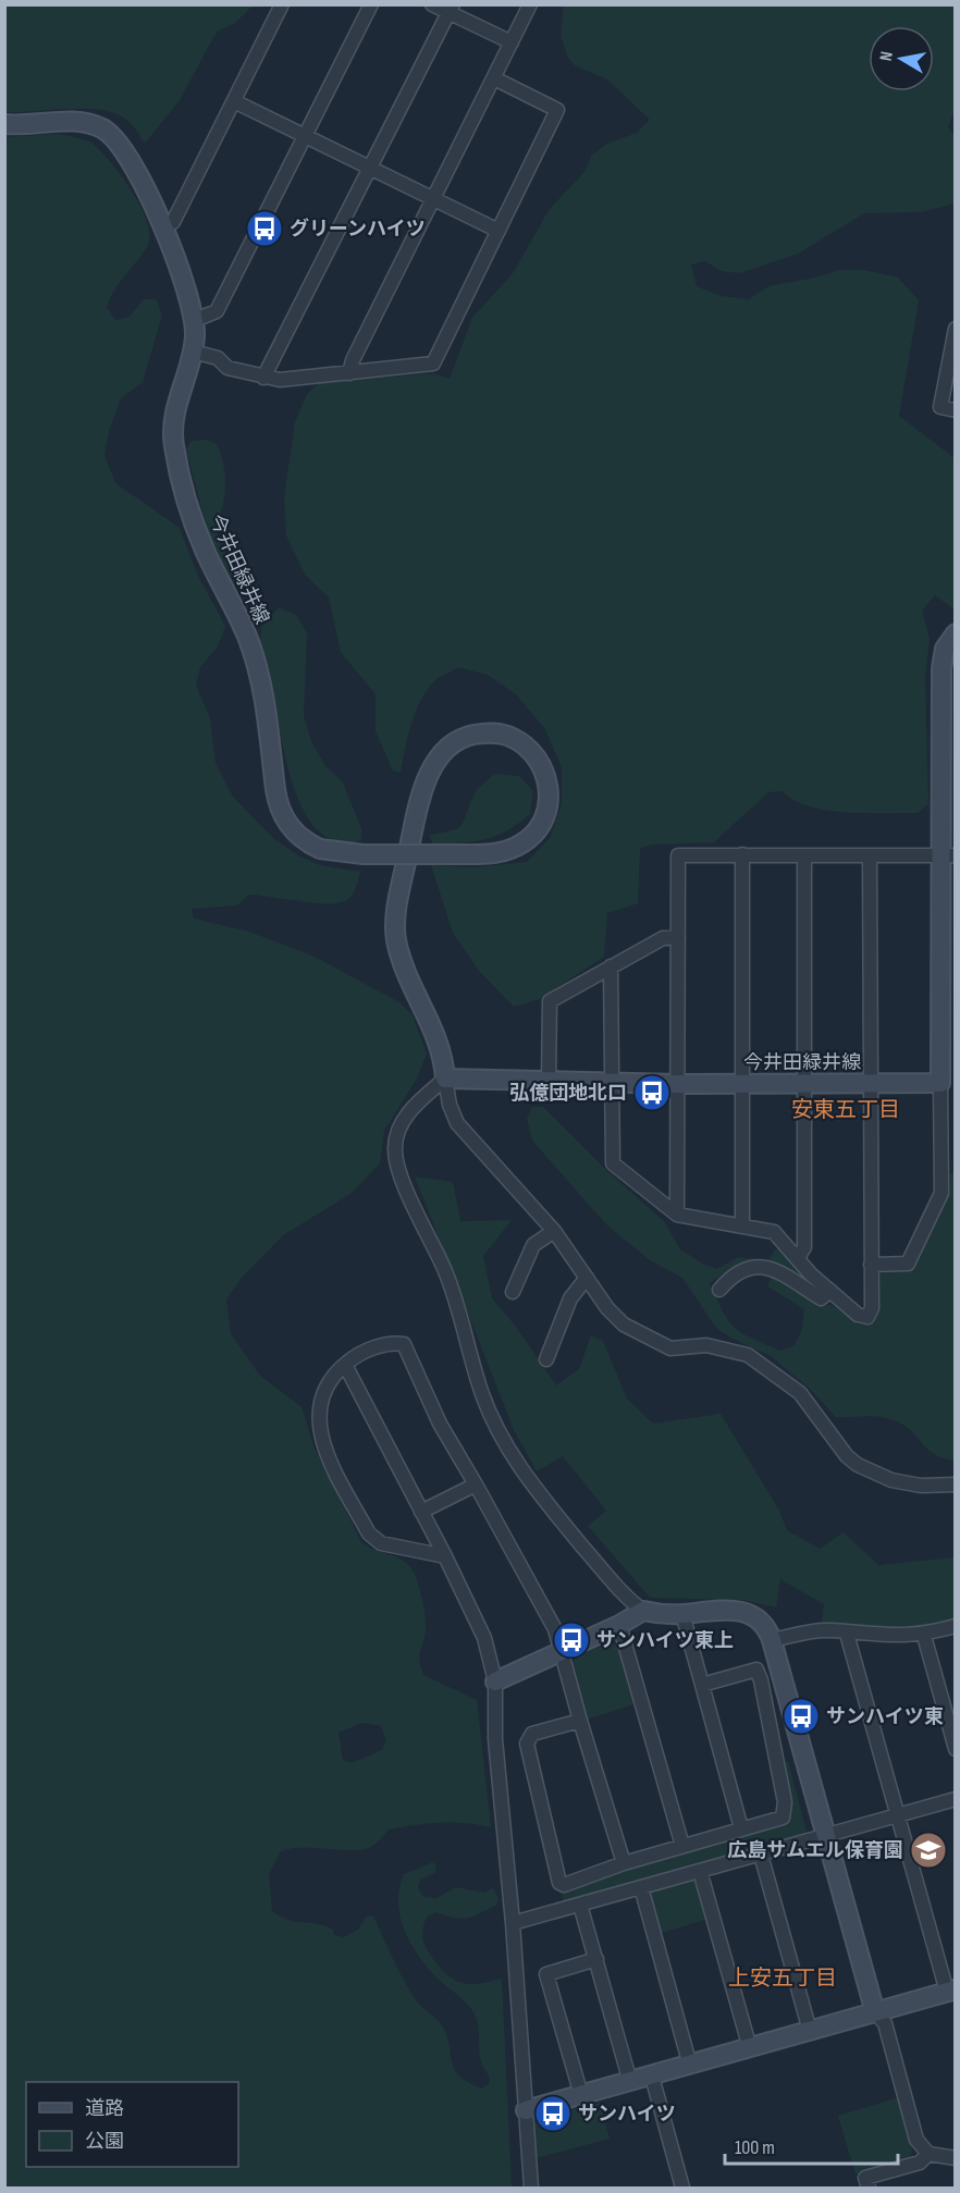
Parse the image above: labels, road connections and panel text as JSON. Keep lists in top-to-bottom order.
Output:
{
  "streets": {
    "main road": ["今井田緑井線"]
  },
  "districts": ["安東五丁目", "上安五丁目"],
  "places": {
    "bus stop": [
      "グリーンハイツ",
      "弘億団地北口",
      "サンハイツ東上",
      "サンハイツ東",
      "サンハイツ"
    ],
    "school or university": ["広島サムエル保育園"]
  },
  "legend": ["道路", "公園"],
  "scale_bar": "100 m",
  "north": "left"
}
